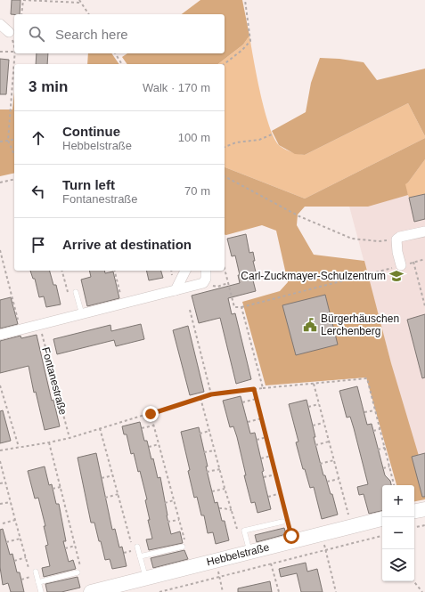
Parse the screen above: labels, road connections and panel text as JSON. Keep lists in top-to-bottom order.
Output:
{
  "streets": {
    "street": ["Hebbelstraße"],
    "path": ["Fontanestraße"]
  },
  "places": {
    "school or university": ["Carl-Zuckmayer-Schulzentrum"],
    "public building": ["Bürgerhäuschen Lerchenberg"]
  },
  "page": {
    "search": "Search here",
    "heading": ["3 min", "Walk · 170 m"],
    "list": [
      ["Continue", "Hebbelstraße", "100 m"],
      ["Turn left", "Fontanestraße", "70 m"],
      "Arrive at destination"
    ],
    "map_buttons": ["+", "−"]
  }
}
